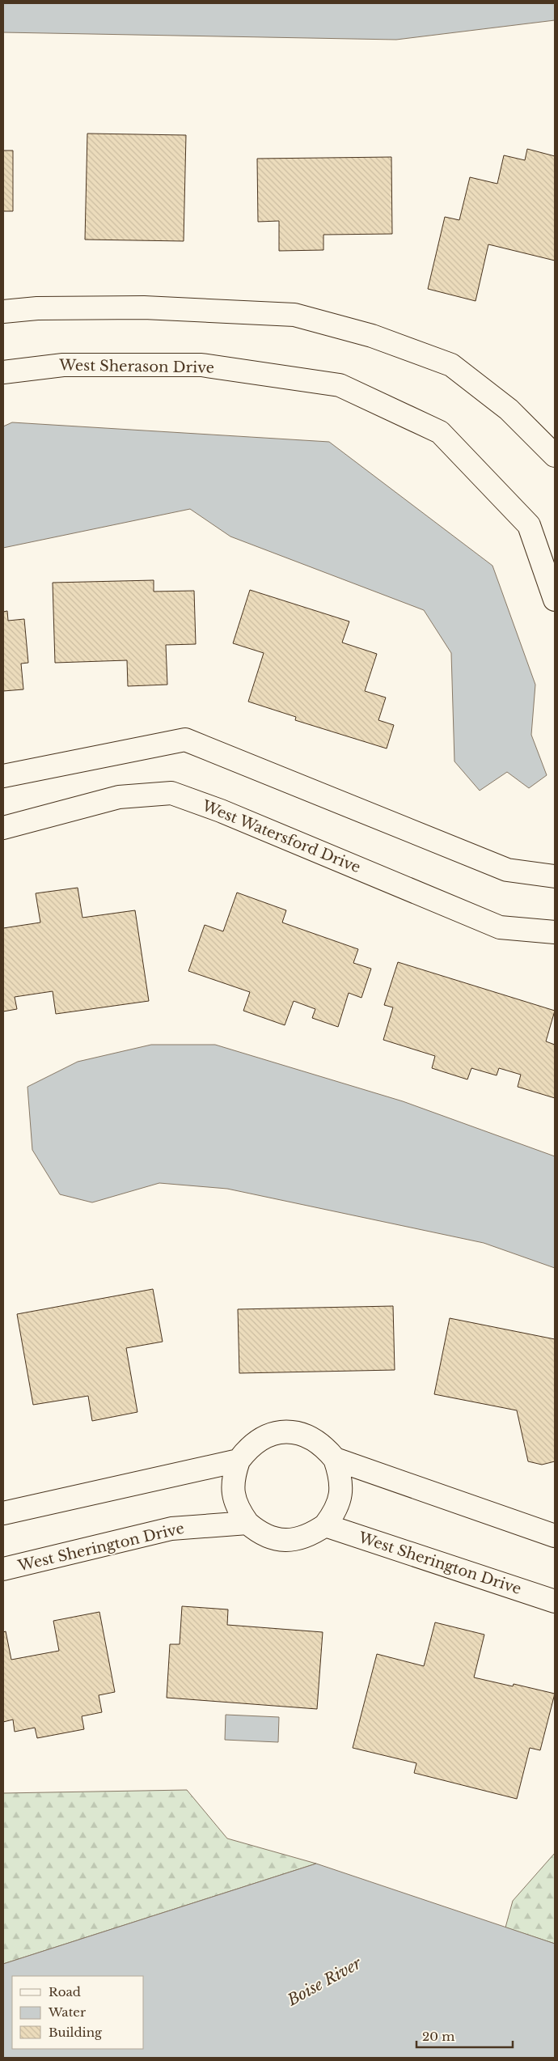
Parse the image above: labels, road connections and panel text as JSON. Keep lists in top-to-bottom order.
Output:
{
  "streets": {
    "street": ["West Sherason Drive", "West Watersford Drive", "West Sherington Drive"]
  },
  "water": ["Boise River"],
  "legend": ["Road", "Water", "Building"],
  "scale_bar": "20 m"
}
